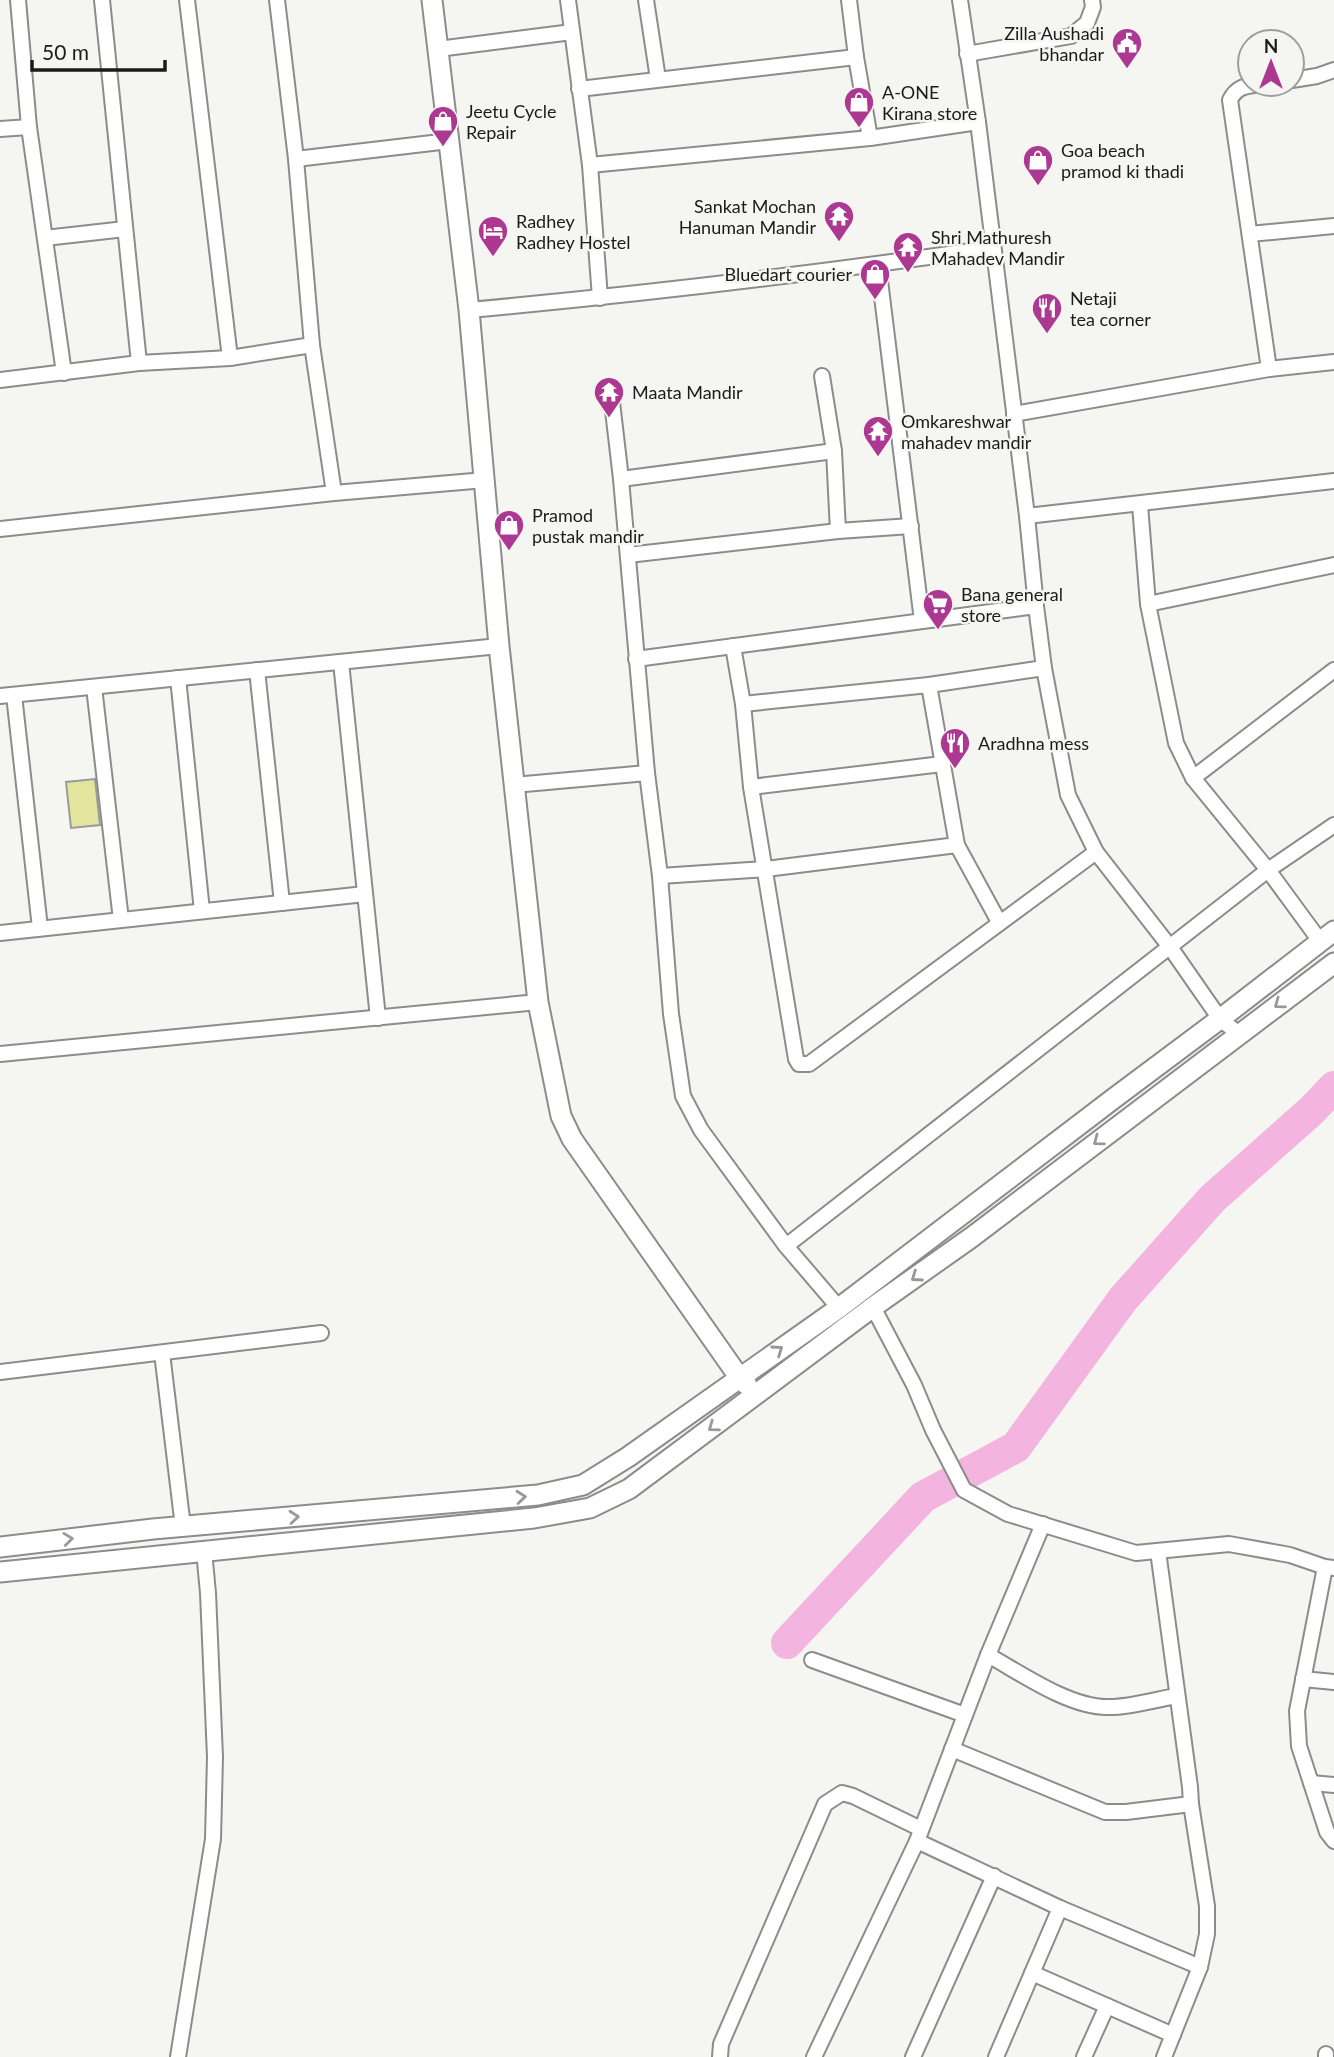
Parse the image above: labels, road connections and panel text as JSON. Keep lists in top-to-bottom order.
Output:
{
  "places": {
    "public building": ["Zilla Aushadi bhandar"],
    "shop": [
      "A-ONE Kirana store",
      "Jeetu Cycle Repair",
      "Goa beach pramod ki thadi",
      "Bluedart courier",
      "Pramod pustak mandir"
    ],
    "temple": [
      "Sankat Mochan Hanuman Mandir",
      "Shri Mathuresh Mahadev Mandir",
      "Maata Mandir",
      "Omkareshwar mahadev mandir"
    ],
    "hotel": ["Radhey Radhey Hostel"],
    "restaurant": ["Netaji tea corner", "Aradhna mess"],
    "supermarket": ["Bana general store"]
  },
  "scale_bar": "50 m",
  "north": "top"
}
